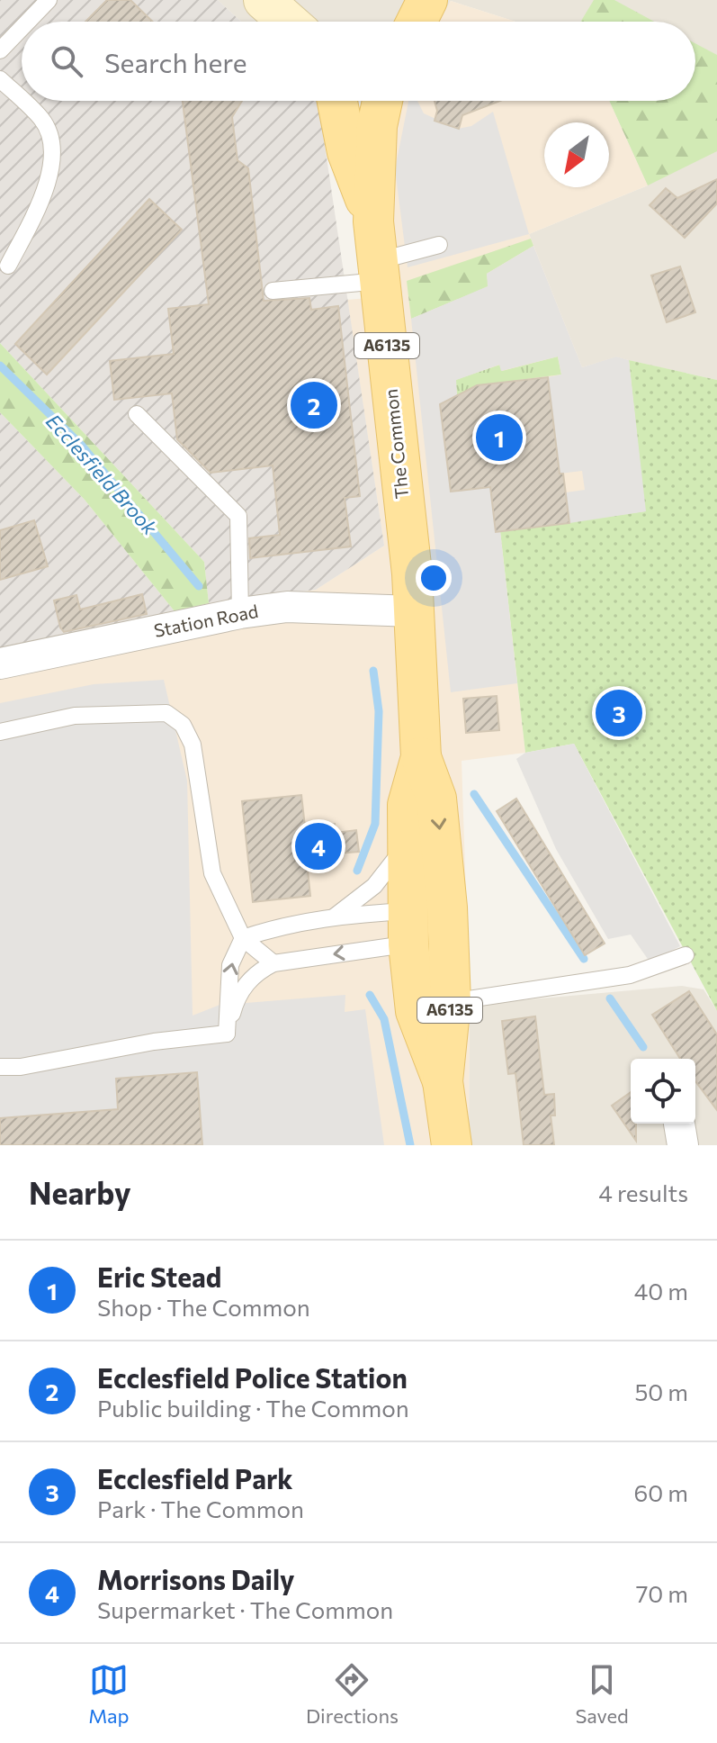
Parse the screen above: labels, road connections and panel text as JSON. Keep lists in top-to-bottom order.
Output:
{
  "streets": {
    "main road": ["A6135", "The Common"],
    "street": ["Station Road"]
  },
  "crossings": [
    ["The Common", "Station Road"]
  ],
  "water": ["Ecclesfield Brook"],
  "north": "bottom left",
  "page": {
    "search": "Search here",
    "pins": [
      "2",
      "1",
      "3",
      "4"
    ],
    "heading": ["Nearby", "4 results"],
    "list": [
      {
        "mark": "1",
        "name": "Eric Stead",
        "note": "Shop · The Common",
        "value": "40 m"
      },
      {
        "mark": "2",
        "name": "Ecclesfield Police Station",
        "note": "Public building · The Common",
        "value": "50 m"
      },
      {
        "mark": "3",
        "name": "Ecclesfield Park",
        "note": "Park · The Common",
        "value": "60 m"
      },
      {
        "mark": "4",
        "name": "Morrisons Daily",
        "note": "Supermarket · The Common",
        "value": "70 m"
      }
    ],
    "nav": ["Map", "Directions", "Saved"]
  }
}
